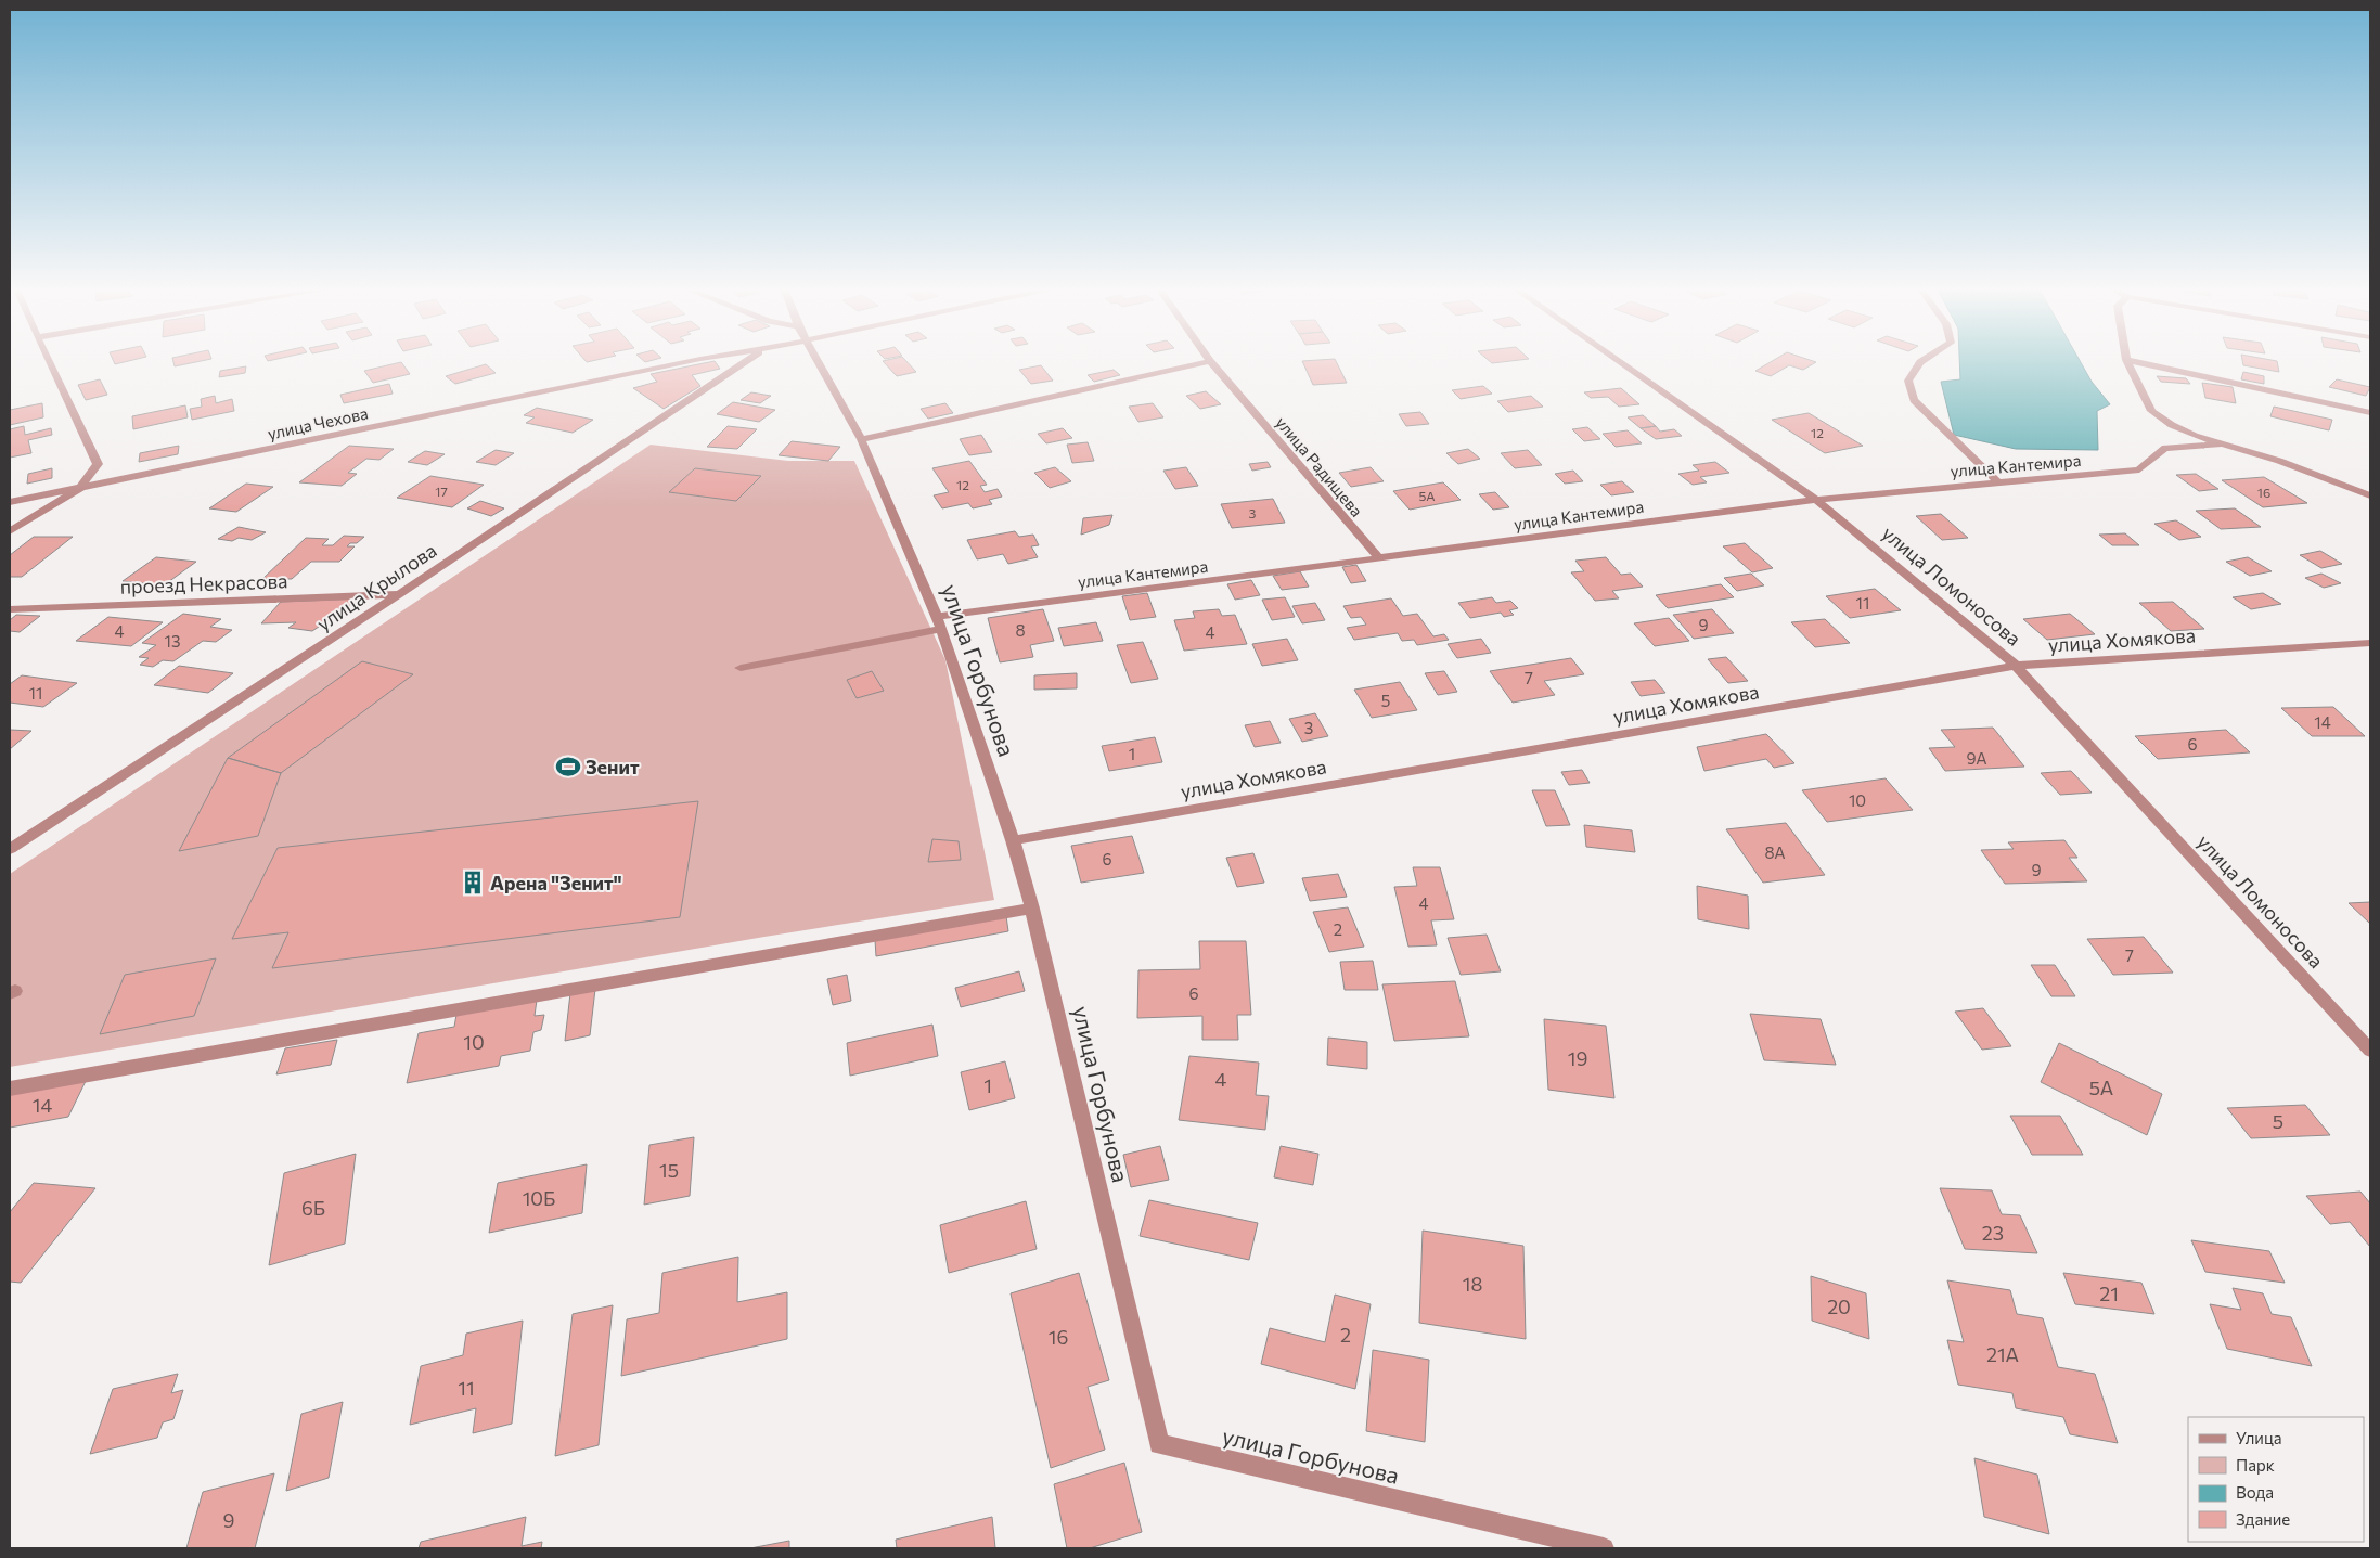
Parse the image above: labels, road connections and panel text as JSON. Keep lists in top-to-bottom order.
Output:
{
  "streets": {
    "street": [
      "улица Чехова",
      "улица Кантемира",
      "улица Радищева",
      "проезд Некрасова",
      "улица Ломоносова",
      "улица Крылова",
      "улица Хомякова",
      "улица Горбунова"
    ]
  },
  "crossings": [
    ["улица Кантемира", "улица Радищева"],
    ["улица Кантемира", "улица Ломоносова"],
    ["улица Кантемира", "улица Горбунова"],
    ["проезд Некрасова", "улица Крылова"],
    ["улица Ломоносова", "улица Хомякова"],
    ["улица Хомякова", "улица Горбунова"]
  ],
  "places": {
    "sports": ["Зенит"],
    "building": ["Арена \"Зенит\""]
  },
  "house_numbers": [
    "12",
    "12",
    "17",
    "16",
    "5А",
    "3",
    "11",
    "9",
    "8",
    "4",
    "4",
    "13",
    "7",
    "11",
    "5",
    "14",
    "3",
    "6",
    "1",
    "9А",
    "10",
    "8А",
    "6",
    "9",
    "4",
    "2",
    "7",
    "6",
    "10",
    "19",
    "4",
    "1",
    "5А",
    "14",
    "5",
    "15",
    "10Б",
    "6Б",
    "23",
    "18",
    "21",
    "20",
    "2",
    "16",
    "21А",
    "11",
    "9"
  ],
  "legend": [
    "Улица",
    "Парк",
    "Вода",
    "Здание"
  ]
}
